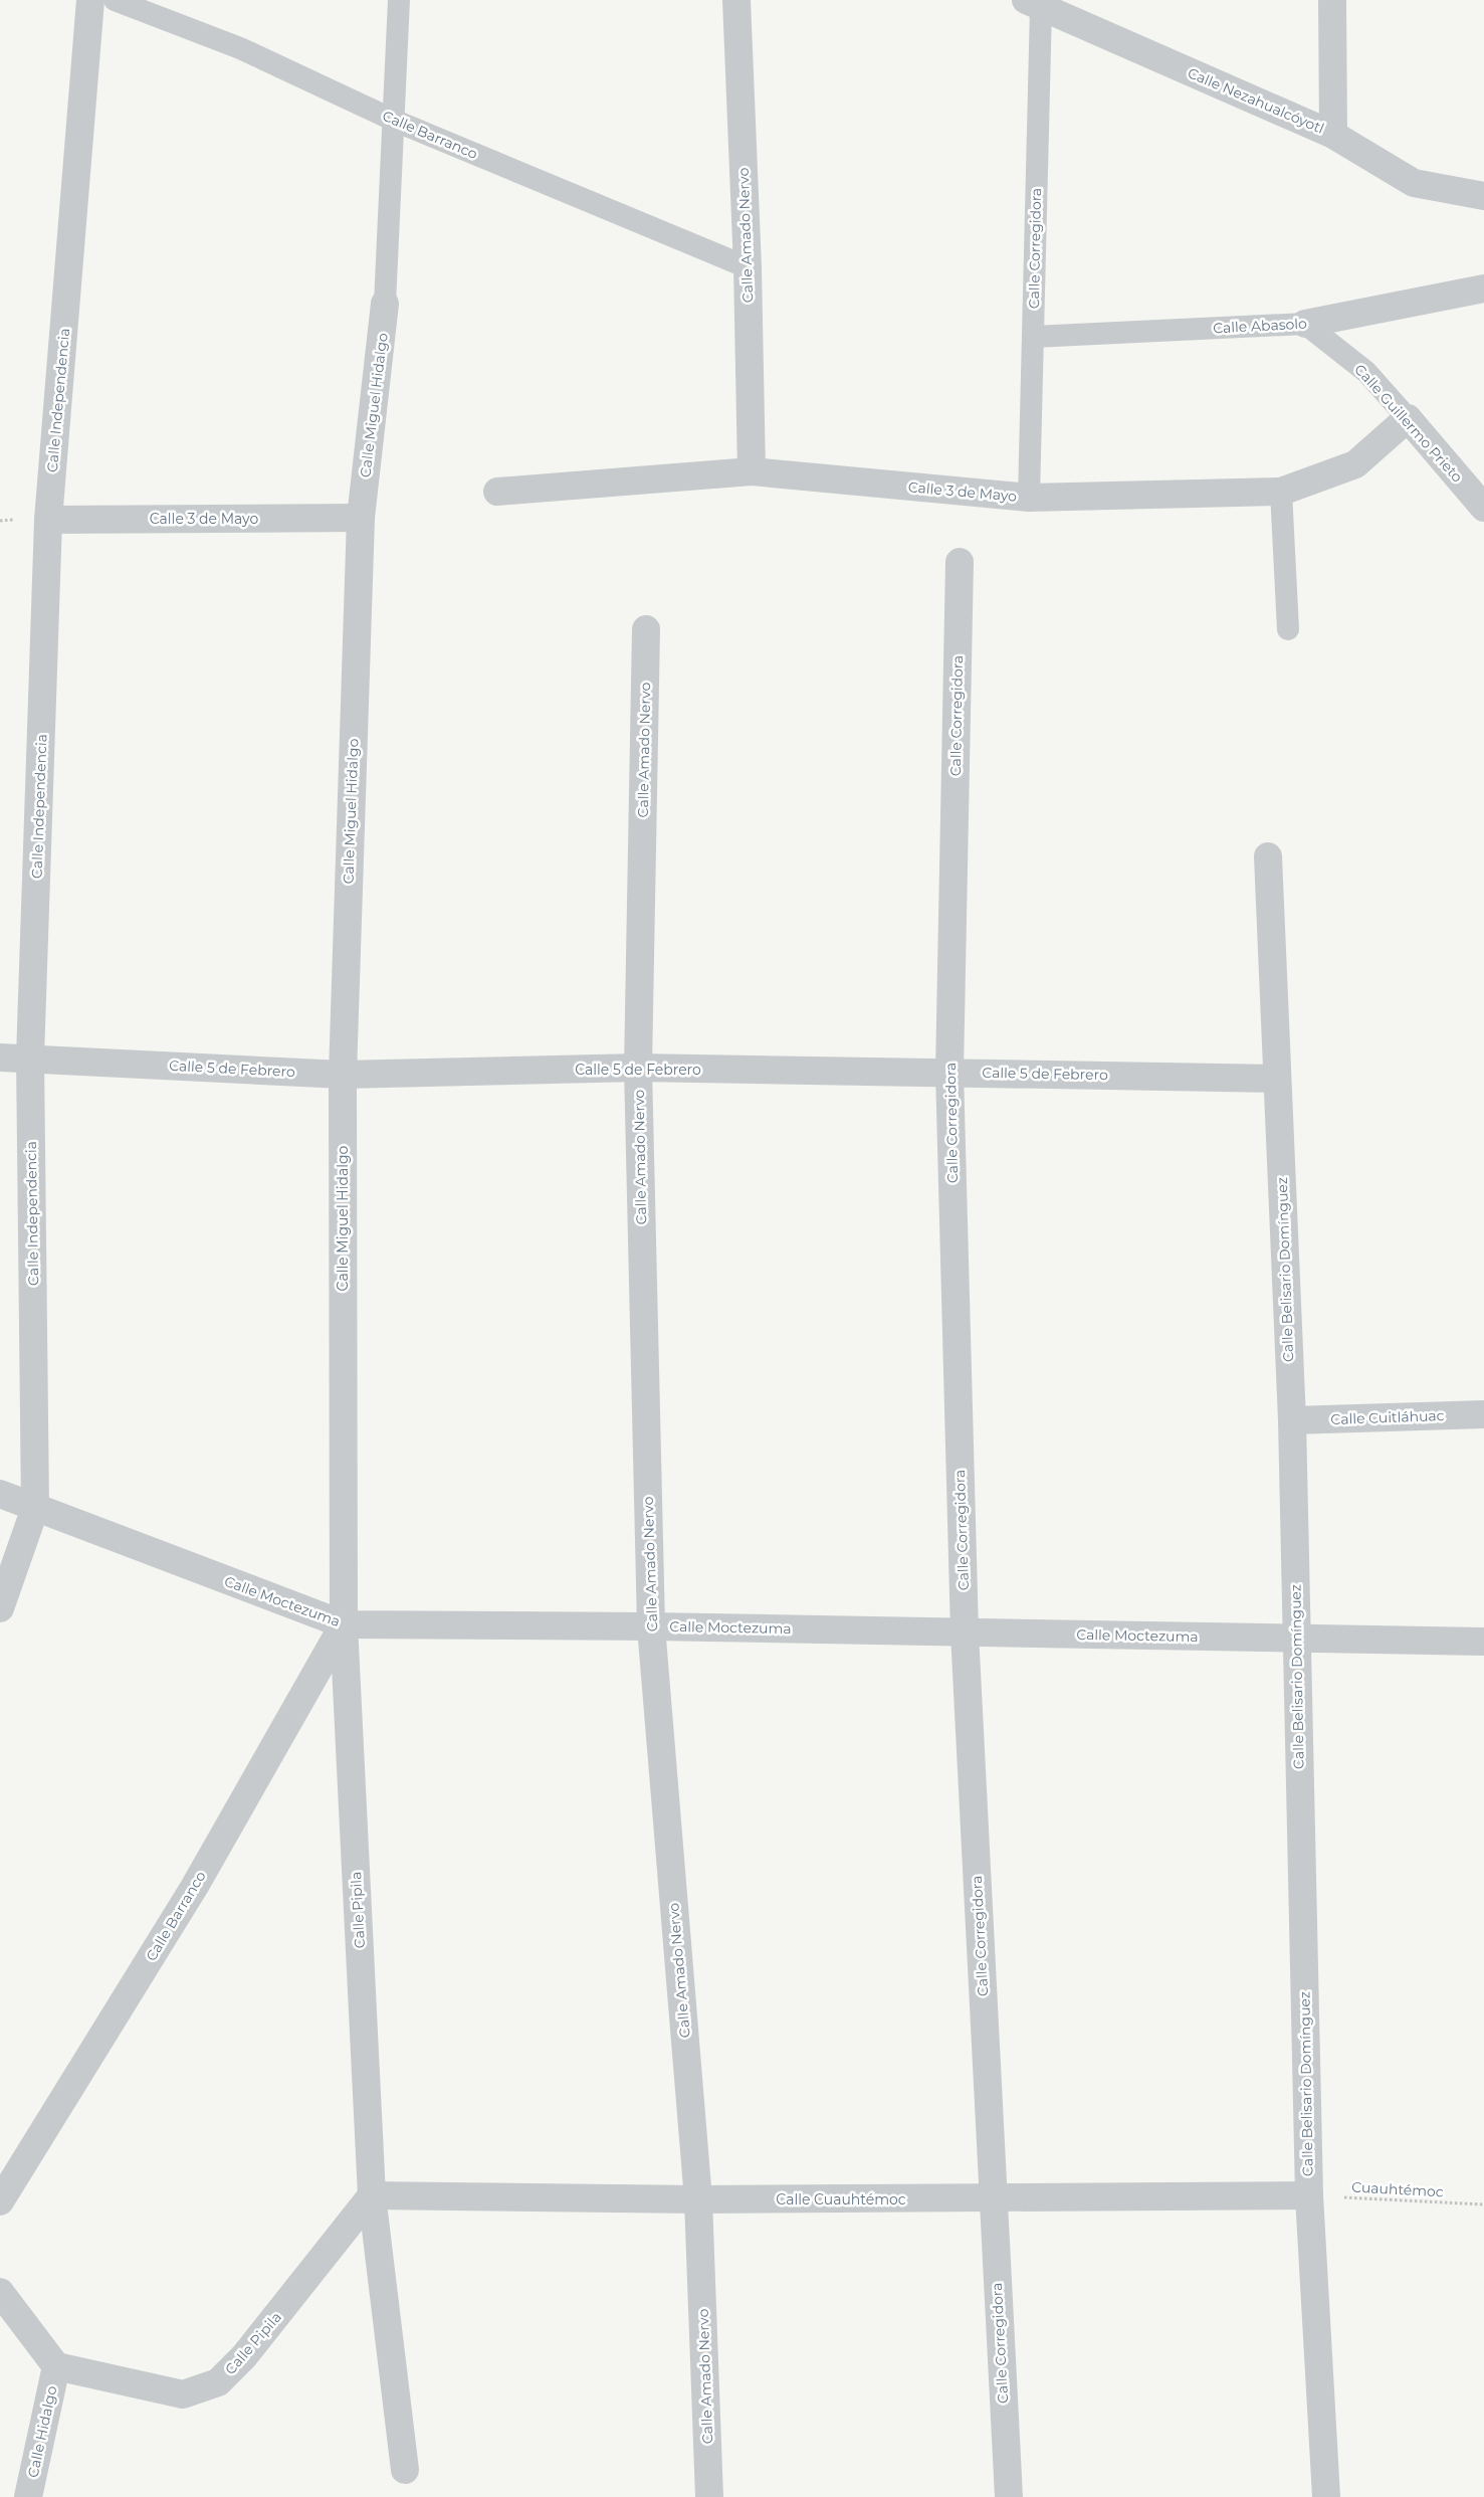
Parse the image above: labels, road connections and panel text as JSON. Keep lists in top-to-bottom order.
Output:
{
  "streets": {
    "street": [
      "Calle Nezahualcóyotl",
      "Calle Barranco",
      "Calle Amado Nervo",
      "Calle Corregidora",
      "Calle Abasolo",
      "Calle Independencia",
      "Calle Miguel Hidalgo",
      "Calle Guillermo Prieto",
      "Calle 3 de Mayo",
      "Calle 5 de Febrero",
      "Calle Belisario Domínguez",
      "Calle Cuitláhuac",
      "Calle Moctezuma",
      "Calle Pipila",
      "Calle Cuauhtémoc",
      "Calle Hidalgo"
    ],
    "path": ["Cuauhtémoc"]
  },
  "crossings": [
    ["Calle Nezahualcóyotl", "Calle Corregidora"],
    ["Calle Barranco", "Calle Amado Nervo"],
    ["Calle Barranco", "Calle Miguel Hidalgo"],
    ["Calle Barranco", "Calle Moctezuma"],
    ["Calle Barranco", "Calle Pipila"],
    ["Calle Amado Nervo", "Calle 3 de Mayo"],
    ["Calle Amado Nervo", "Calle 5 de Febrero"],
    ["Calle Amado Nervo", "Calle Moctezuma"],
    ["Calle Amado Nervo", "Calle Cuauhtémoc"],
    ["Calle Corregidora", "Calle Abasolo"],
    ["Calle Corregidora", "Calle 3 de Mayo"],
    ["Calle Corregidora", "Calle 5 de Febrero"],
    ["Calle Corregidora", "Calle Moctezuma"],
    ["Calle Corregidora", "Calle Cuauhtémoc"],
    ["Calle Abasolo", "Calle Guillermo Prieto"],
    ["Calle Independencia", "Calle 3 de Mayo"],
    ["Calle Independencia", "Calle 5 de Febrero"],
    ["Calle Independencia", "Calle Moctezuma"],
    ["Calle Miguel Hidalgo", "Calle 3 de Mayo"],
    ["Calle Miguel Hidalgo", "Calle 5 de Febrero"],
    ["Calle Miguel Hidalgo", "Calle Moctezuma"],
    ["Calle Miguel Hidalgo", "Calle Pipila"],
    ["Calle Guillermo Prieto", "Calle 3 de Mayo"],
    ["Calle 5 de Febrero", "Calle Belisario Domínguez"],
    ["Calle Belisario Domínguez", "Calle Cuitláhuac"],
    ["Calle Belisario Domínguez", "Calle Moctezuma"],
    ["Calle Belisario Domínguez", "Cuauhtémoc"],
    ["Calle Belisario Domínguez", "Calle Cuauhtémoc"],
    ["Calle Moctezuma", "Calle Pipila"],
    ["Calle Pipila", "Calle Cuauhtémoc"],
    ["Calle Pipila", "Calle Hidalgo"],
    ["Cuauhtémoc", "Calle Cuauhtémoc"]
  ]
}
